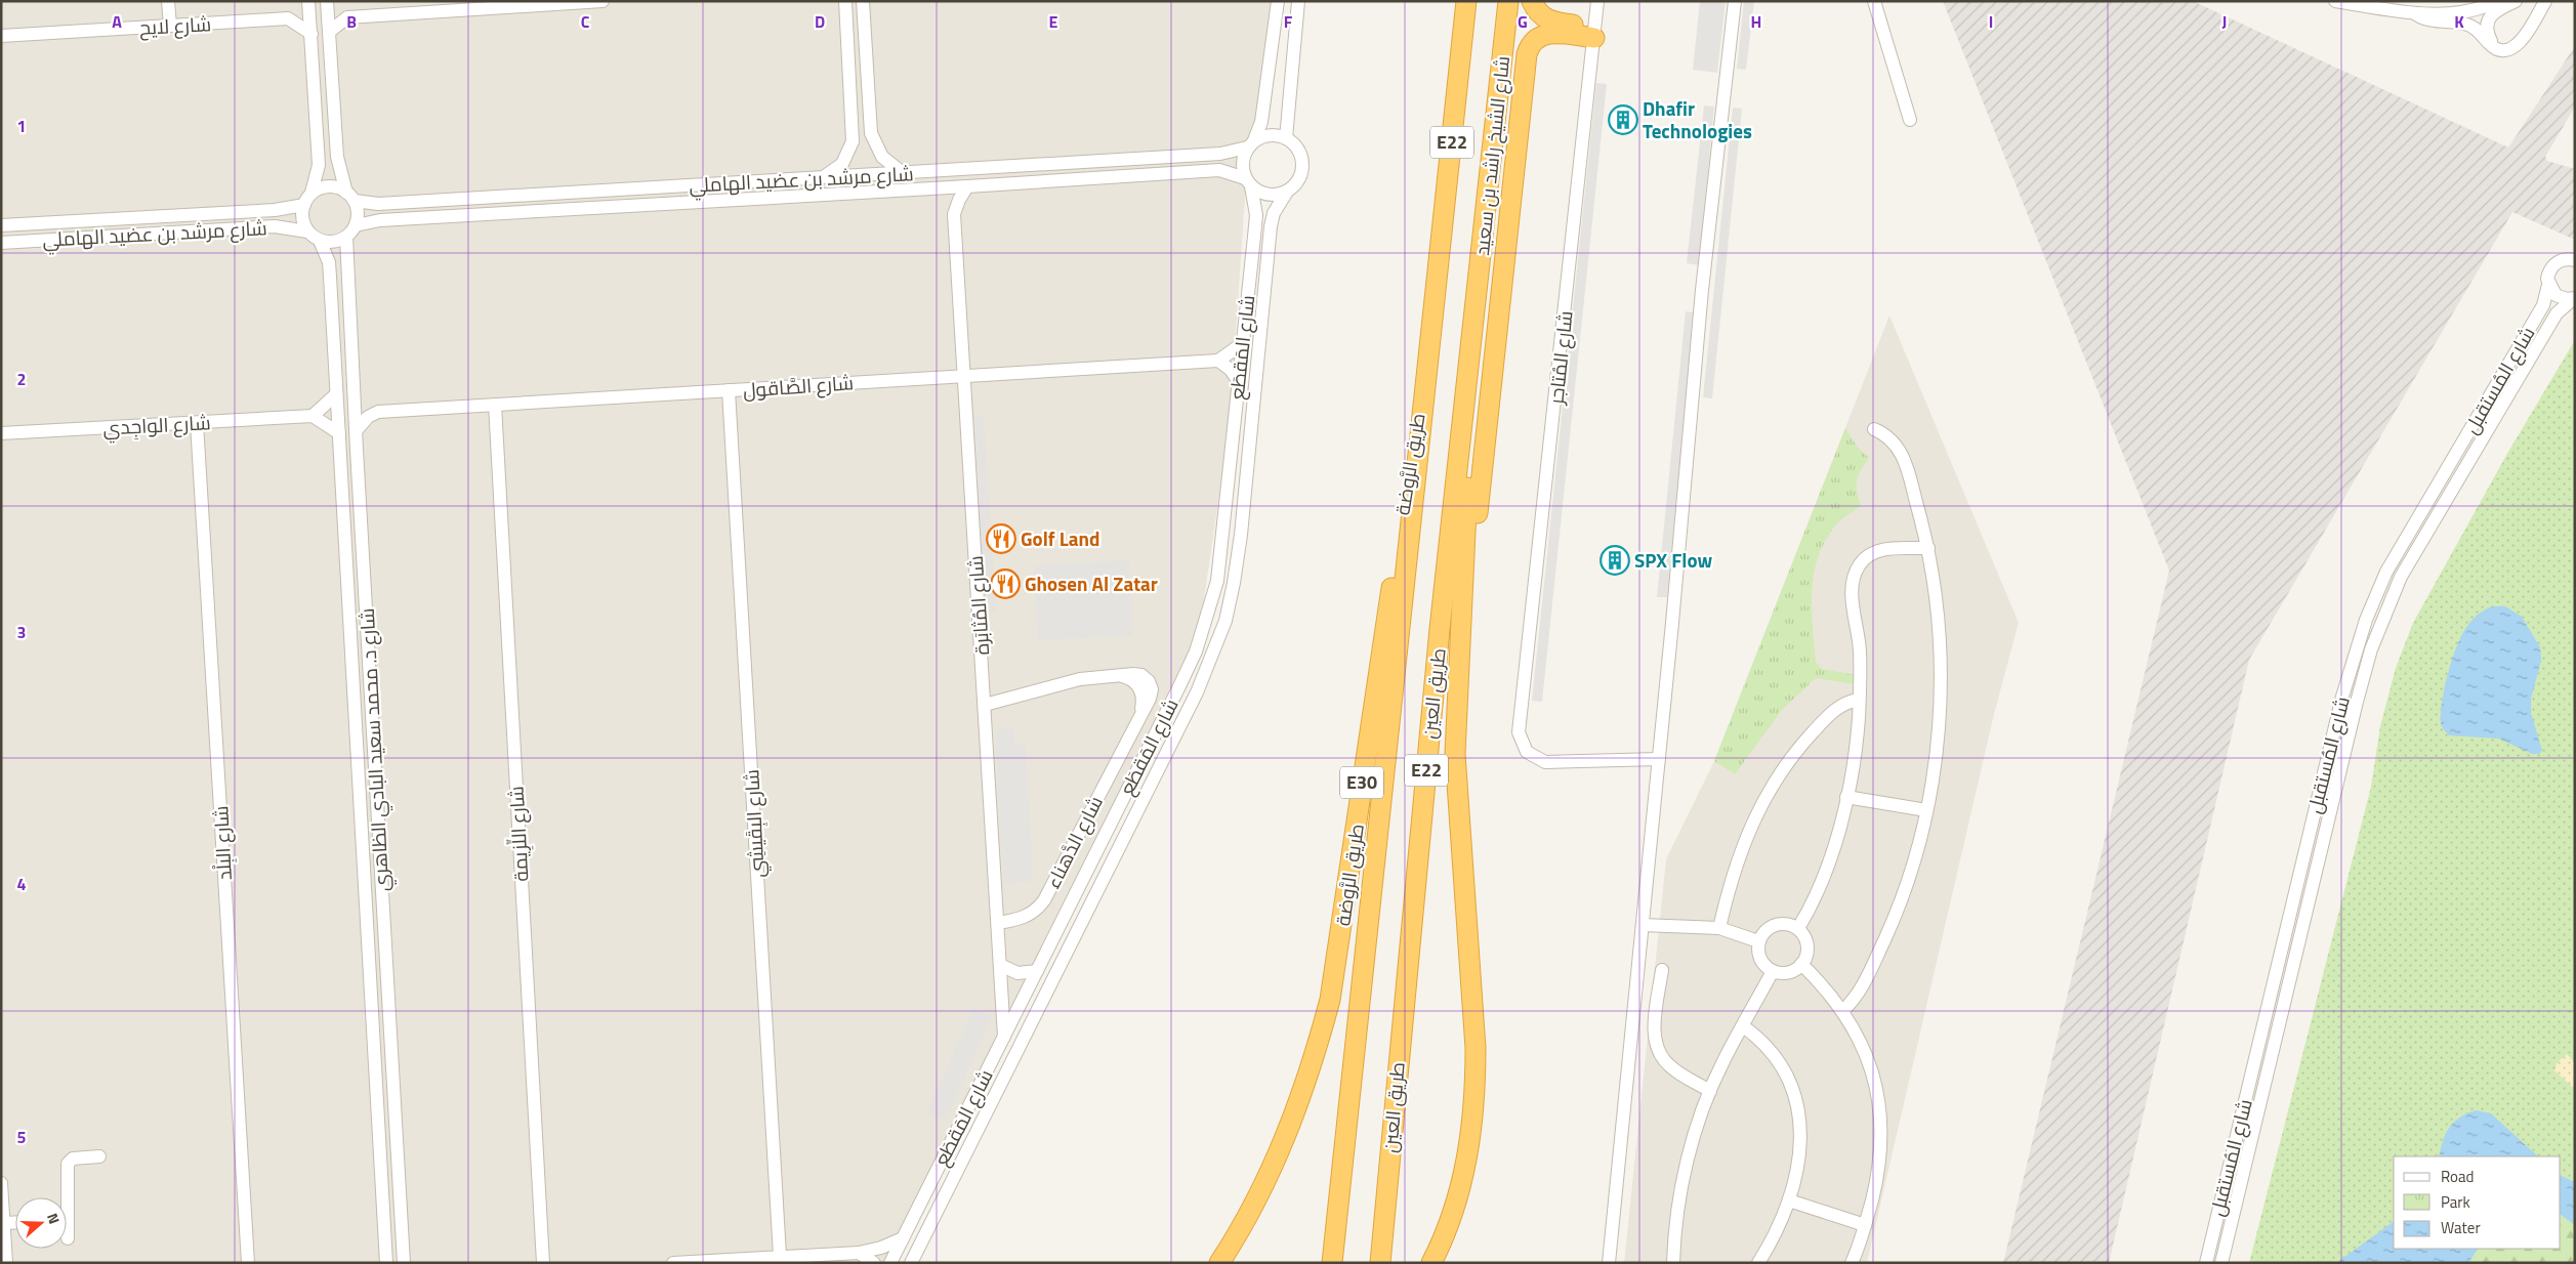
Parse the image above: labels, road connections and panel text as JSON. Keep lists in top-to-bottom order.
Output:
{
  "streets": {
    "highway": [
      "E22",
      "شارع الشيخ راشد بن سعيد",
      "طريق الرَّوضة",
      "طريق العين",
      "E30"
    ],
    "street": [
      "شارع لايح",
      "شارع مرشد بن عضيد الهاملي",
      "شارع المَقطَع",
      "شارع المُتاجر",
      "شارع المُستقبل",
      "شارع الصَّاقول",
      "شارع الواجِدي",
      "شارع المُثابَرة",
      "شارع د. محمد سعيد البادي الظاهري",
      "شارع البِقَيشِي",
      "شارع اللِّزِيمة",
      "شارع الدَّهناء",
      "شارع البِلْد"
    ]
  },
  "crossings": [
    ["E22", "طريق الرَّوضة"],
    ["شارع الشيخ راشد بن سعيد", "طريق العين"],
    ["شارع مرشد بن عضيد الهاملي", "شارع المَقطَع"],
    ["شارع مرشد بن عضيد الهاملي", "شارع المُثابَرة"],
    ["شارع مرشد بن عضيد الهاملي", "شارع د. محمد سعيد البادي الظاهري"],
    ["شارع المَقطَع", "شارع المُثابَرة"],
    ["شارع الصَّاقول", "شارع المُثابَرة"],
    ["شارع الصَّاقول", "شارع البِقَيشِي"],
    ["شارع الصَّاقول", "شارع اللِّزِيمة"],
    ["شارع الواجِدي", "شارع البِلْد"],
    ["شارع المُثابَرة", "شارع الدَّهناء"]
  ],
  "places": {
    "building": ["Dhafir Technologies", "SPX Flow"],
    "restaurant": ["Golf Land", "Ghosen Al Zatar"]
  },
  "legend": ["Road", "Park", "Water"],
  "north": "right",
  "grid": {
    "columns": [
      "A",
      "B",
      "C",
      "D",
      "E",
      "F",
      "G",
      "H",
      "I",
      "J",
      "K"
    ],
    "rows": [
      "1",
      "2",
      "3",
      "4",
      "5"
    ]
  }
}
